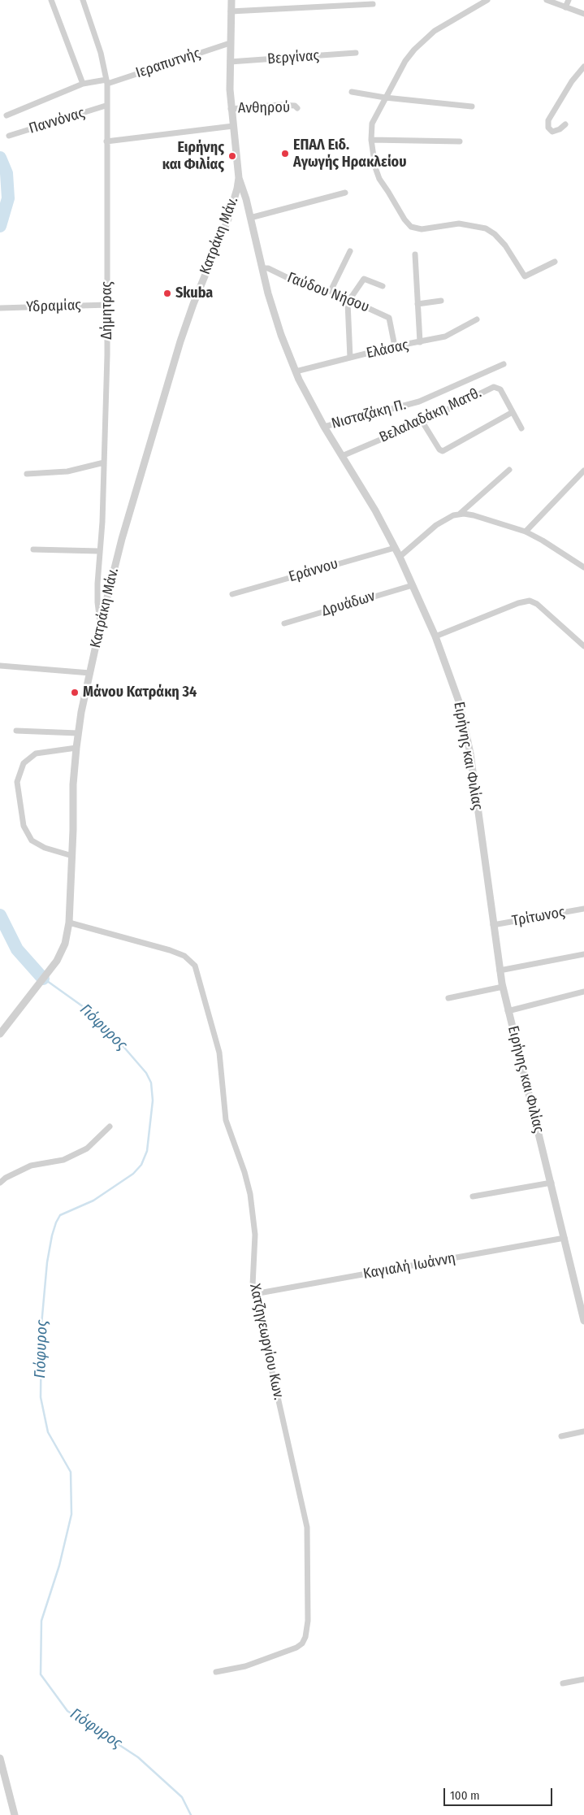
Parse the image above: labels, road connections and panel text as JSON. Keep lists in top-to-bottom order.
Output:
{
  "streets": {
    "street": [
      "Βεργίνας",
      "Ιεραπυτνής",
      "Ανθηρού",
      "Παννόνας",
      "Κατράκη Μάν.",
      "Γαύδου Νήσου",
      "Υδραμίας",
      "Δήμητρας",
      "Ελάσας",
      "Νισταζάκη Π.",
      "Βελαλαδάκη Ματθ.",
      "Εράννου",
      "Δρυάδων",
      "Ειρήνης και Φιλίας",
      "Τρίτωνος",
      "Καγιαλή Ιωάννη",
      "Χατζηγεωργίου Κων."
    ]
  },
  "crossings": [
    ["Ιεραπυτνής", "Δήμητρας"],
    ["Παννόνας", "Δήμητρας"],
    ["Κατράκη Μάν.", "Δήμητρας"],
    ["Κατράκη Μάν.", "Ειρήνης και Φιλίας"],
    ["Κατράκη Μάν.", "Χατζηγεωργίου Κων."],
    ["Γαύδου Νήσου", "Ελάσας"],
    ["Γαύδου Νήσου", "Ειρήνης και Φιλίας"],
    ["Υδραμίας", "Δήμητρας"],
    ["Ελάσας", "Ειρήνης και Φιλίας"],
    ["Νισταζάκη Π.", "Ειρήνης και Φιλίας"],
    ["Βελαλαδάκη Ματθ.", "Ειρήνης και Φιλίας"],
    ["Εράννου", "Ειρήνης και Φιλίας"],
    ["Δρυάδων", "Ειρήνης και Φιλίας"],
    ["Ειρήνης και Φιλίας", "Τρίτωνος"],
    ["Ειρήνης και Φιλίας", "Καγιαλή Ιωάννη"],
    ["Καγιαλή Ιωάννη", "Χατζηγεωργίου Κων."]
  ],
  "water": ["Γιόφυρος"],
  "places": [
    "ΕΠΑΛ Ειδ. Αγωγής Ηρακλείου",
    "Ειρήνης και Φιλίας",
    "Skuba",
    "Μάνου Κατράκη 34"
  ],
  "scale_bar": "100 m"
}
